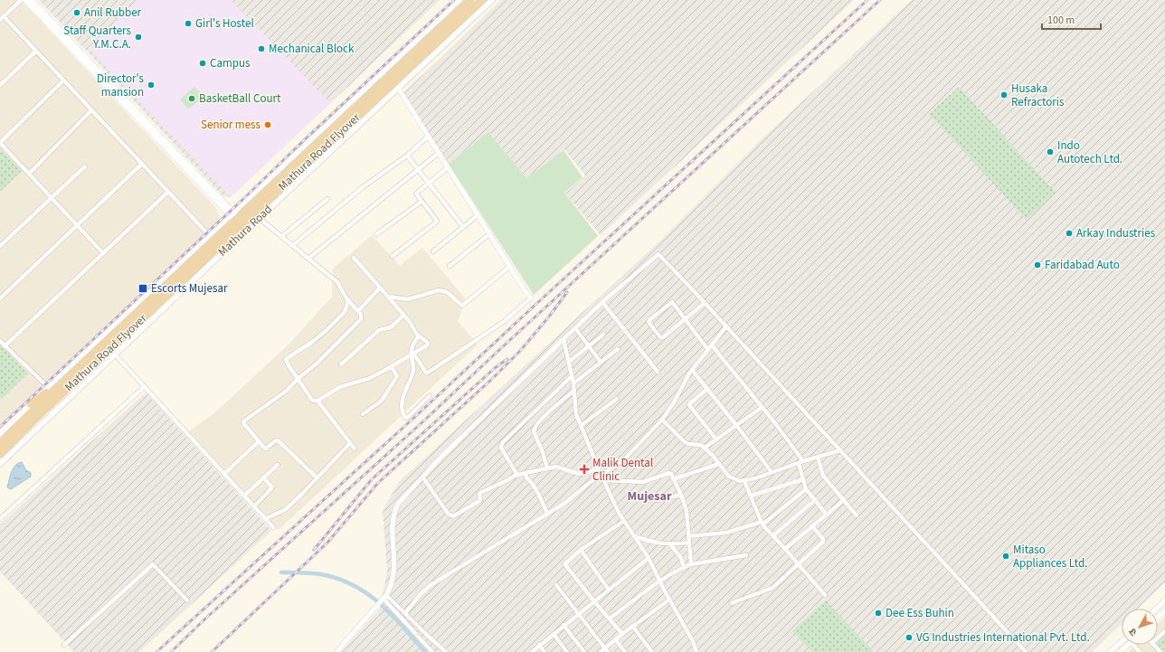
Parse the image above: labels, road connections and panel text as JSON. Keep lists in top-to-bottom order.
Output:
{
  "streets": {
    "highway": ["Mathura Road Flyover"],
    "main road": ["Mathura Road"]
  },
  "districts": ["Mujesar"],
  "places": {
    "other": [
      "Anil Rubber",
      "Girl's Hostel",
      "Staff Quarters Y.M.C.A.",
      "Mechanical Block",
      "Campus",
      "Director's mansion",
      "Husaka Refractoris",
      "BasketBall Court",
      "Senior mess",
      "Indo Autotech Ltd.",
      "Arkay Industries",
      "Faridabad Auto",
      "Mitaso Appliances Ltd.",
      "Dee Ess Buhin",
      "VG Industries International Pvt. Ltd."
    ],
    "transit": ["Escorts Mujesar"],
    "health": ["Malik Dental Clinic"]
  },
  "scale_bar": "100 m",
  "north": "bottom left"
}
